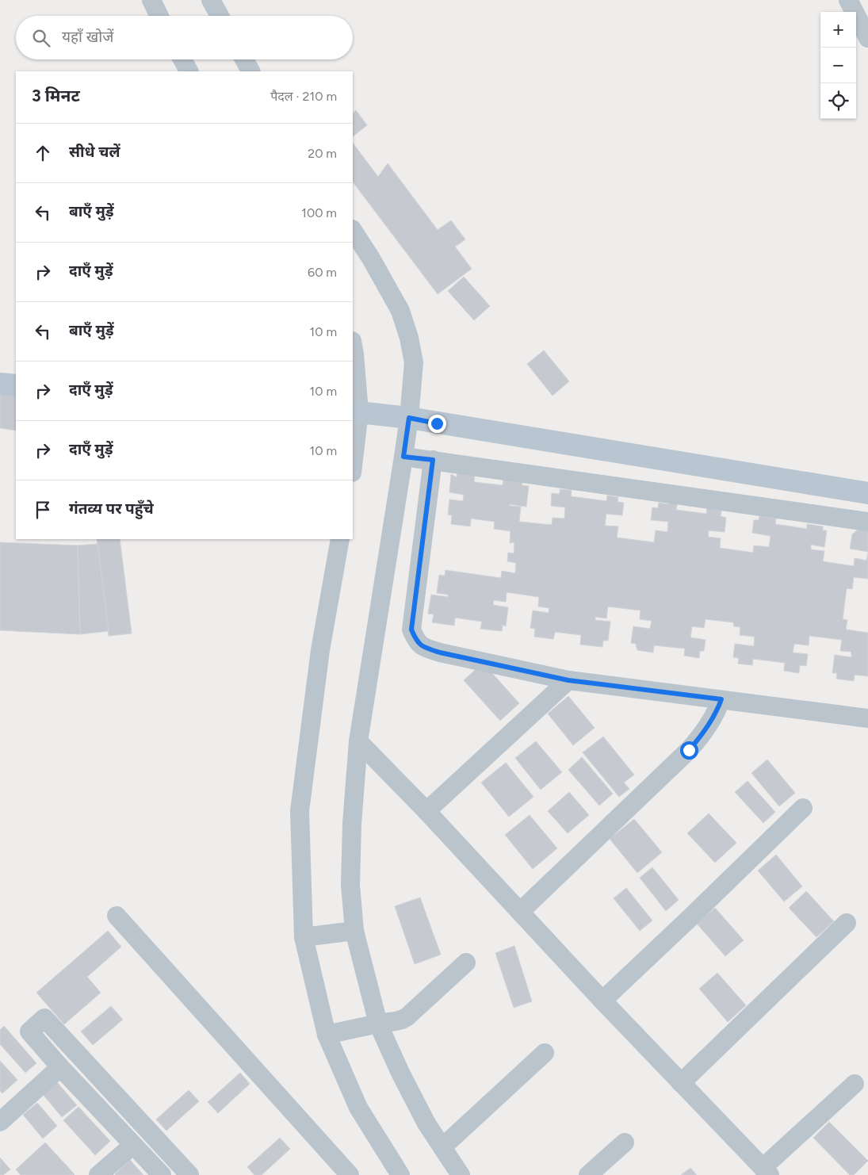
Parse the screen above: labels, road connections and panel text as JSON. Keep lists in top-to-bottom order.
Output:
{
  "page": {
    "map_buttons": ["+", "−"],
    "search": "यहाँ खोजें",
    "heading": ["3 मिनट", "पैदल · 210 m"],
    "list": [
      ["सीधे चलें", "20 m"],
      ["बाएँ मुड़ें", "100 m"],
      ["दाएँ मुड़ें", "60 m"],
      ["बाएँ मुड़ें", "10 m"],
      ["दाएँ मुड़ें", "10 m"],
      ["दाएँ मुड़ें", "10 m"],
      "गंतव्य पर पहुँचे"
    ]
  }
}
